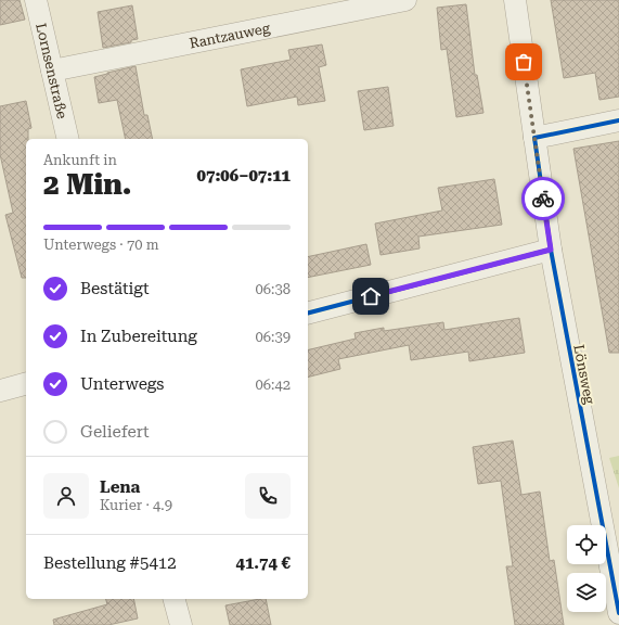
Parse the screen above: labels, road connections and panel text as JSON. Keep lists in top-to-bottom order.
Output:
{
  "streets": {
    "street": ["Rantzauweg", "Lornsenstraße", "Lönsweg"]
  },
  "crossings": [
    ["Rantzauweg", "Lornsenstraße"]
  ],
  "page": {
    "heading": ["2 Min.", "Ankunft in", "07:06–07:11"],
    "panel": [
      "Lena",
      "Kurier · 4.9",
      "Bestellung #5412",
      "41.74 €"
    ],
    "bar": "Unterwegs · 70 m",
    "list": [
      ["Bestätigt", "06:38"],
      ["In Zubereitung", "06:39"],
      ["Unterwegs", "06:42"],
      "Geliefert"
    ]
  }
}
